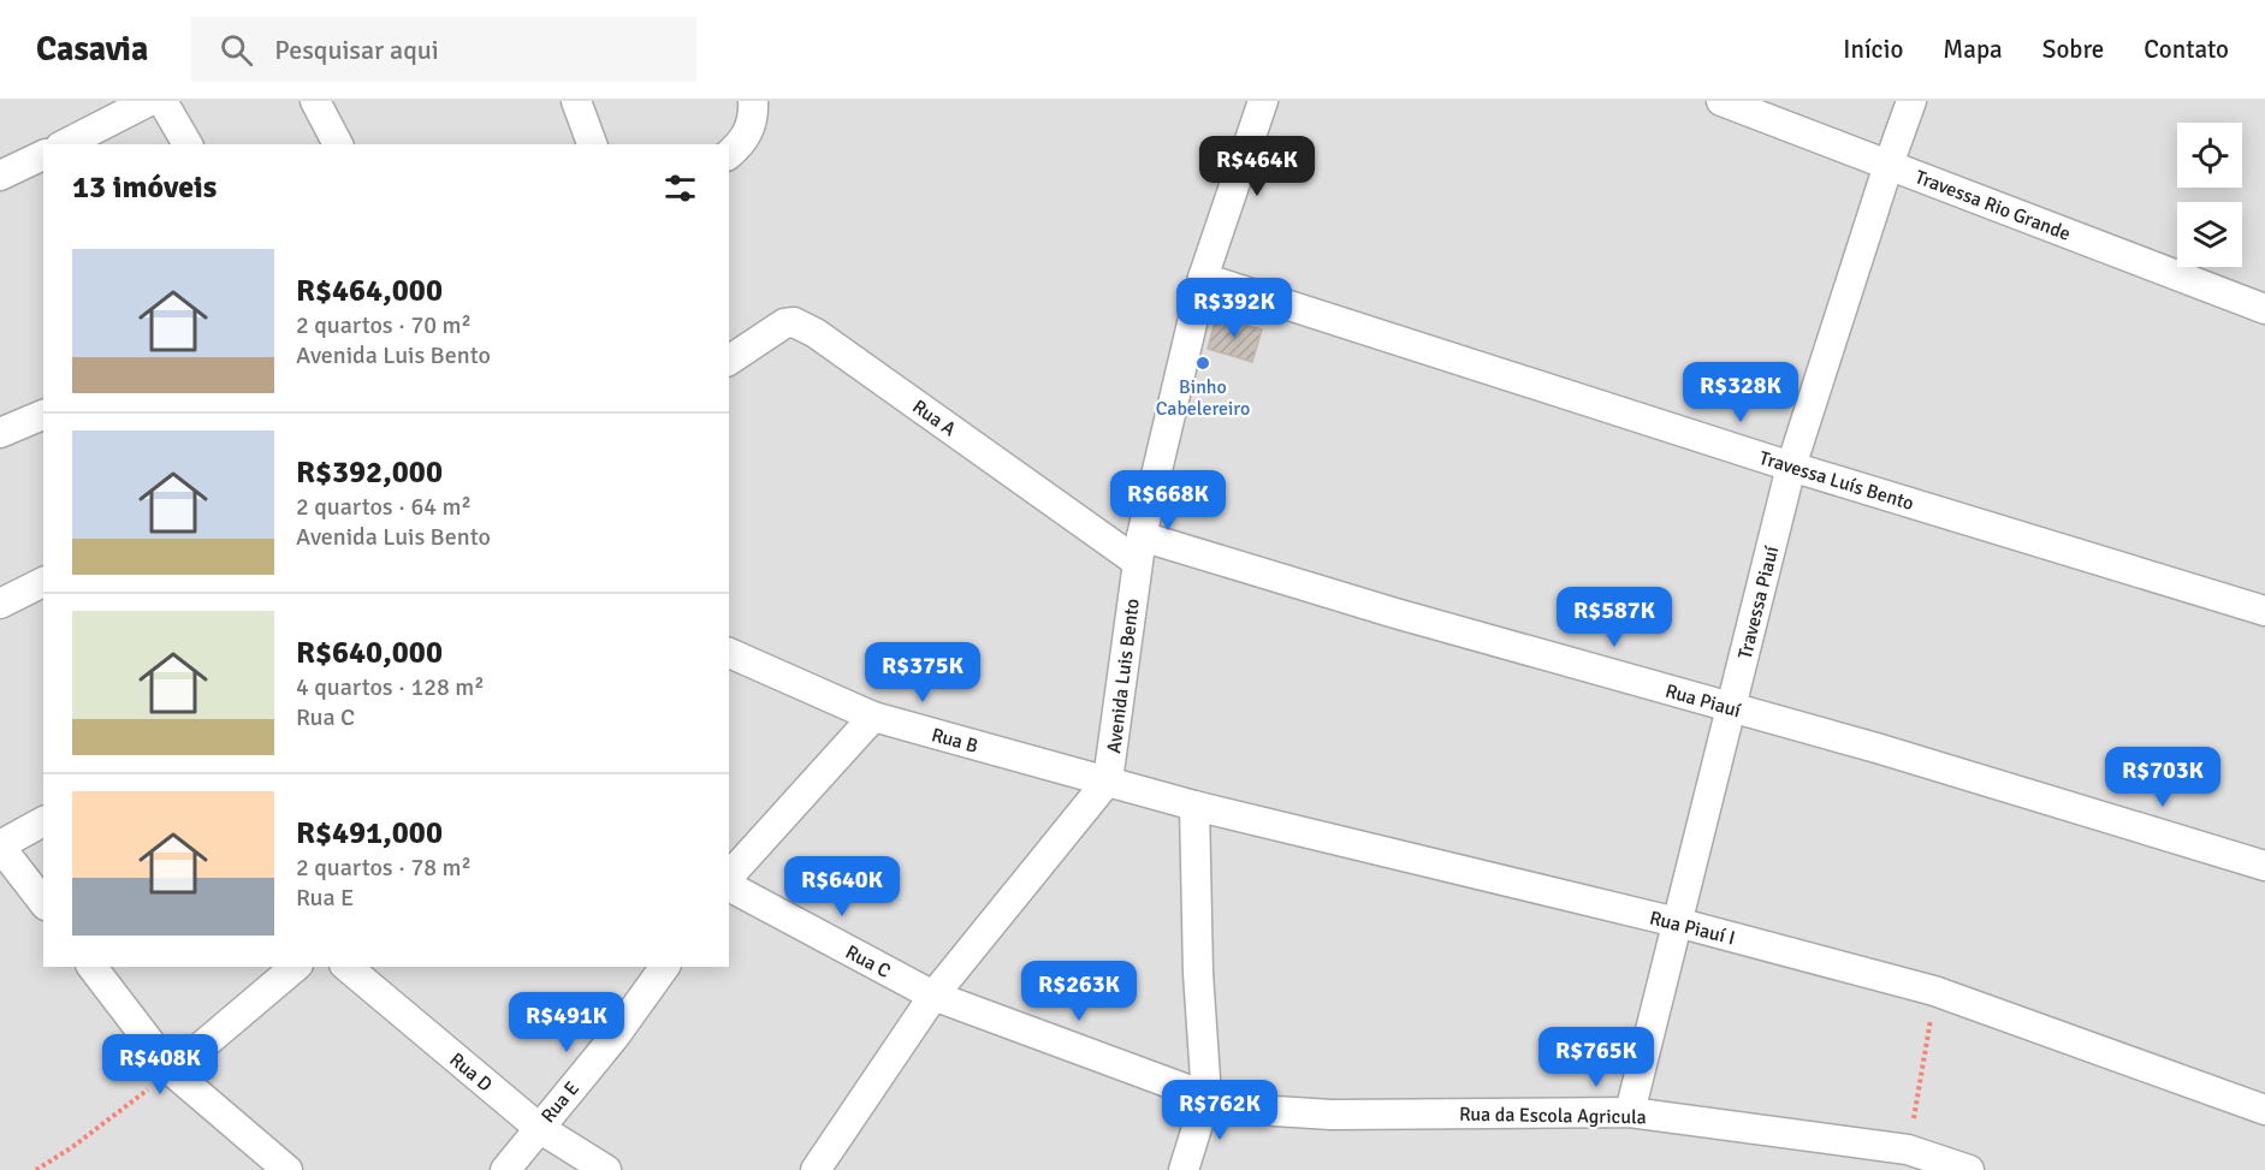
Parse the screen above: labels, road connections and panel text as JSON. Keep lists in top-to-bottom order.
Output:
{
  "streets": {
    "street": [
      "Travessa Rio Grande",
      "Rua A",
      "Travessa Luís Bento",
      "Travessa Piauí",
      "Avenida Luis Bento",
      "Rua Piauí",
      "Rua B",
      "Rua Piauí I",
      "Rua C",
      "Rua D",
      "Rua E",
      "Rua da Escola Agricula"
    ]
  },
  "crossings": [
    ["Travessa Rio Grande", "Travessa Piauí"],
    ["Rua A", "Avenida Luis Bento"],
    ["Rua A", "Rua Piauí"],
    ["Travessa Luís Bento", "Travessa Piauí"],
    ["Travessa Luís Bento", "Avenida Luis Bento"],
    ["Travessa Piauí", "Rua Piauí"],
    ["Travessa Piauí", "Rua Piauí I"],
    ["Travessa Piauí", "Rua da Escola Agricula"],
    ["Avenida Luis Bento", "Rua Piauí"],
    ["Avenida Luis Bento", "Rua B"],
    ["Avenida Luis Bento", "Rua Piauí I"],
    ["Avenida Luis Bento", "Rua C"],
    ["Avenida Luis Bento", "Rua da Escola Agricula"],
    ["Rua B", "Rua Piauí I"],
    ["Rua C", "Rua da Escola Agricula"],
    ["Rua D", "Rua E"]
  ],
  "places": ["Binho Cabelereiro"],
  "page": {
    "header": "Casavia",
    "search": "Pesquisar aqui",
    "nav": [
      "Início",
      "Mapa",
      "Sobre",
      "Contato"
    ],
    "price": [
      "R$464K",
      "R$392K",
      "R$328K",
      "R$668K",
      "R$587K",
      "R$375K",
      "R$703K",
      "R$640K",
      "R$263K",
      "R$491K",
      "R$765K",
      "R$408K",
      "R$762K"
    ],
    "heading": "13 imóveis",
    "list": [
      {
        "name": "R$464,000",
        "note": "2 quartos · 70 m² · Avenida Luis Bento"
      },
      {
        "name": "R$392,000",
        "note": "2 quartos · 64 m² · Avenida Luis Bento"
      },
      {
        "name": "R$640,000",
        "note": "4 quartos · 128 m² · Rua C"
      },
      {
        "name": "R$491,000",
        "note": "2 quartos · 78 m² · Rua E"
      }
    ]
  }
}
